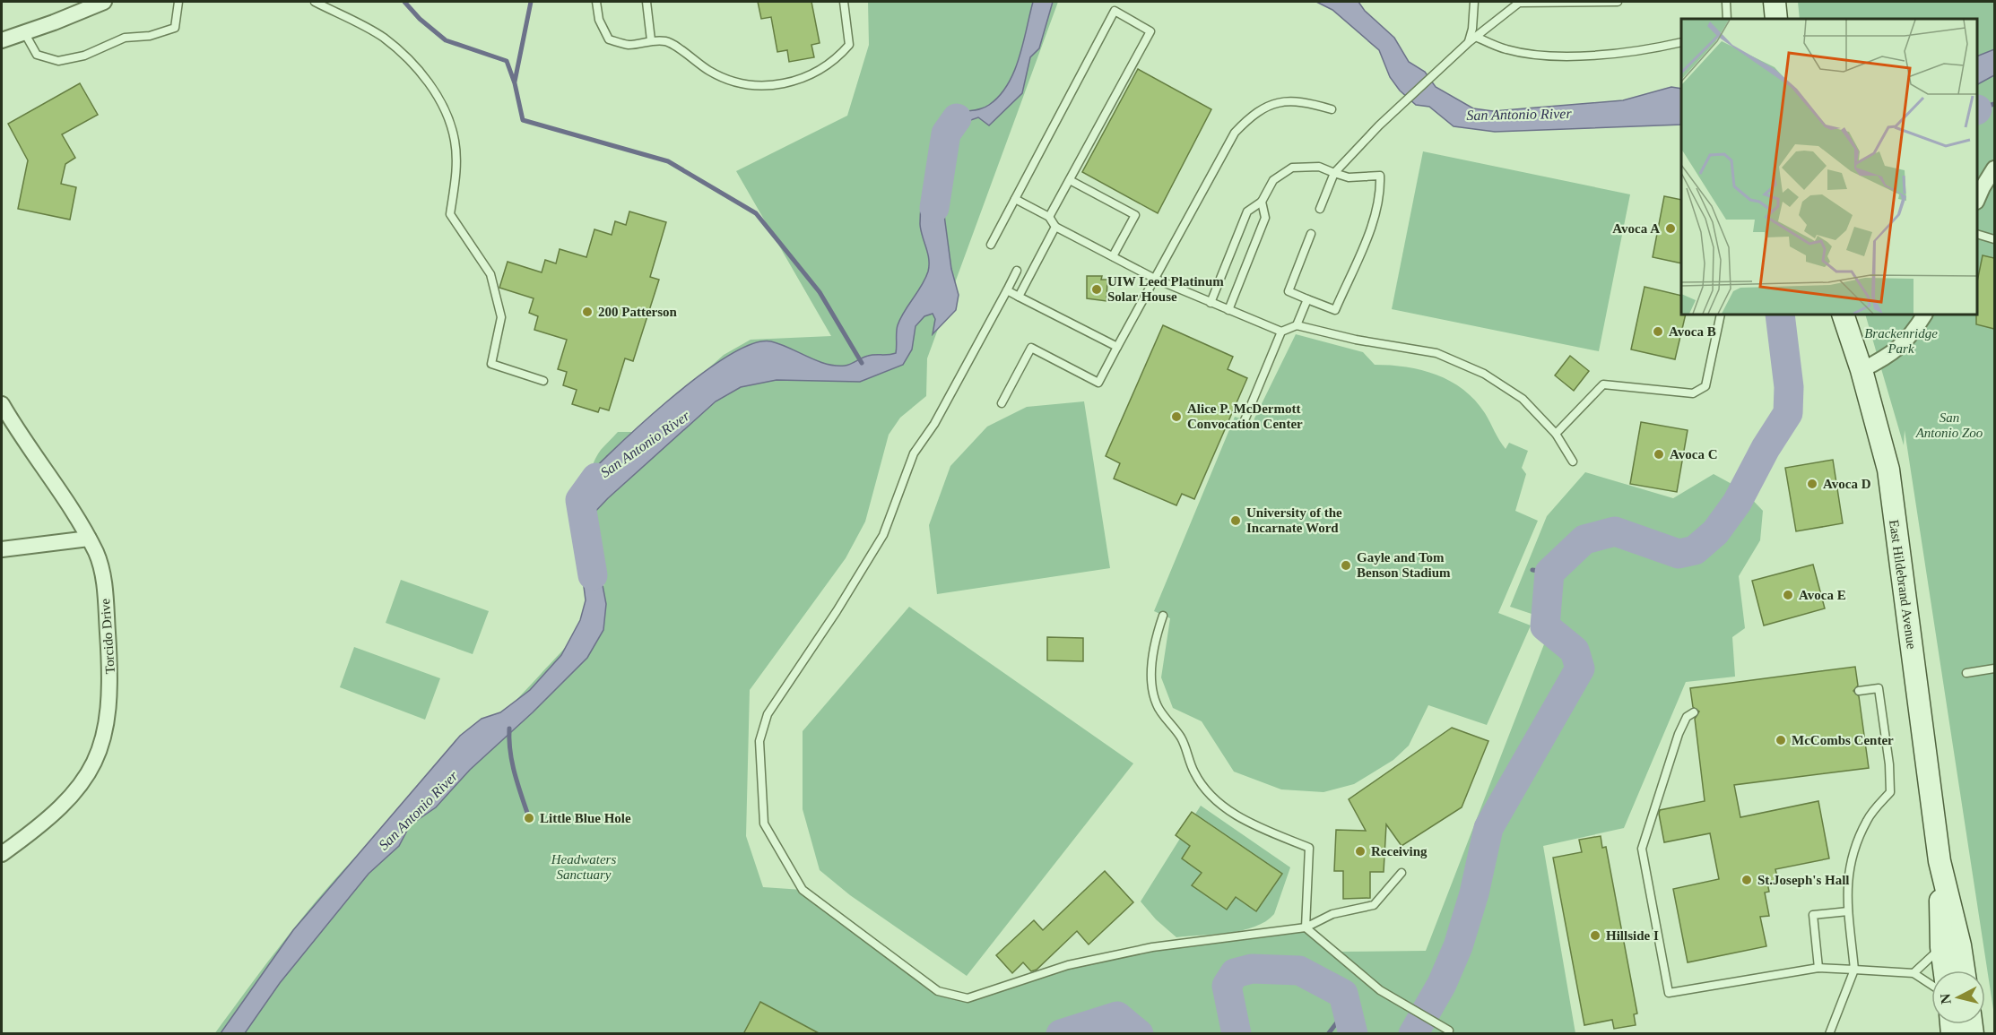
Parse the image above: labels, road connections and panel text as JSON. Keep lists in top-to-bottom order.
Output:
{
  "streets": {
    "main road": ["East Hildebrand Avenue"],
    "street": ["Torcido Drive"]
  },
  "water": ["San Antonio River"],
  "parks": ["Brackenridge Park", "San Antonio Zoo", "Headwaters Sanctuary"],
  "places": [
    "Avoca A",
    "UIW Leed Platinum Solar House",
    "200 Patterson",
    "Avoca B",
    "Alice P. McDermott Convocation Center",
    "Avoca C",
    "Avoca D",
    "University of the Incarnate Word",
    "Gayle and Tom Benson Stadium",
    "Avoca E",
    "McCombs Center",
    "Little Blue Hole",
    "Receiving",
    "St.Joseph's Hall",
    "Hillside I"
  ],
  "north": "left"
}
